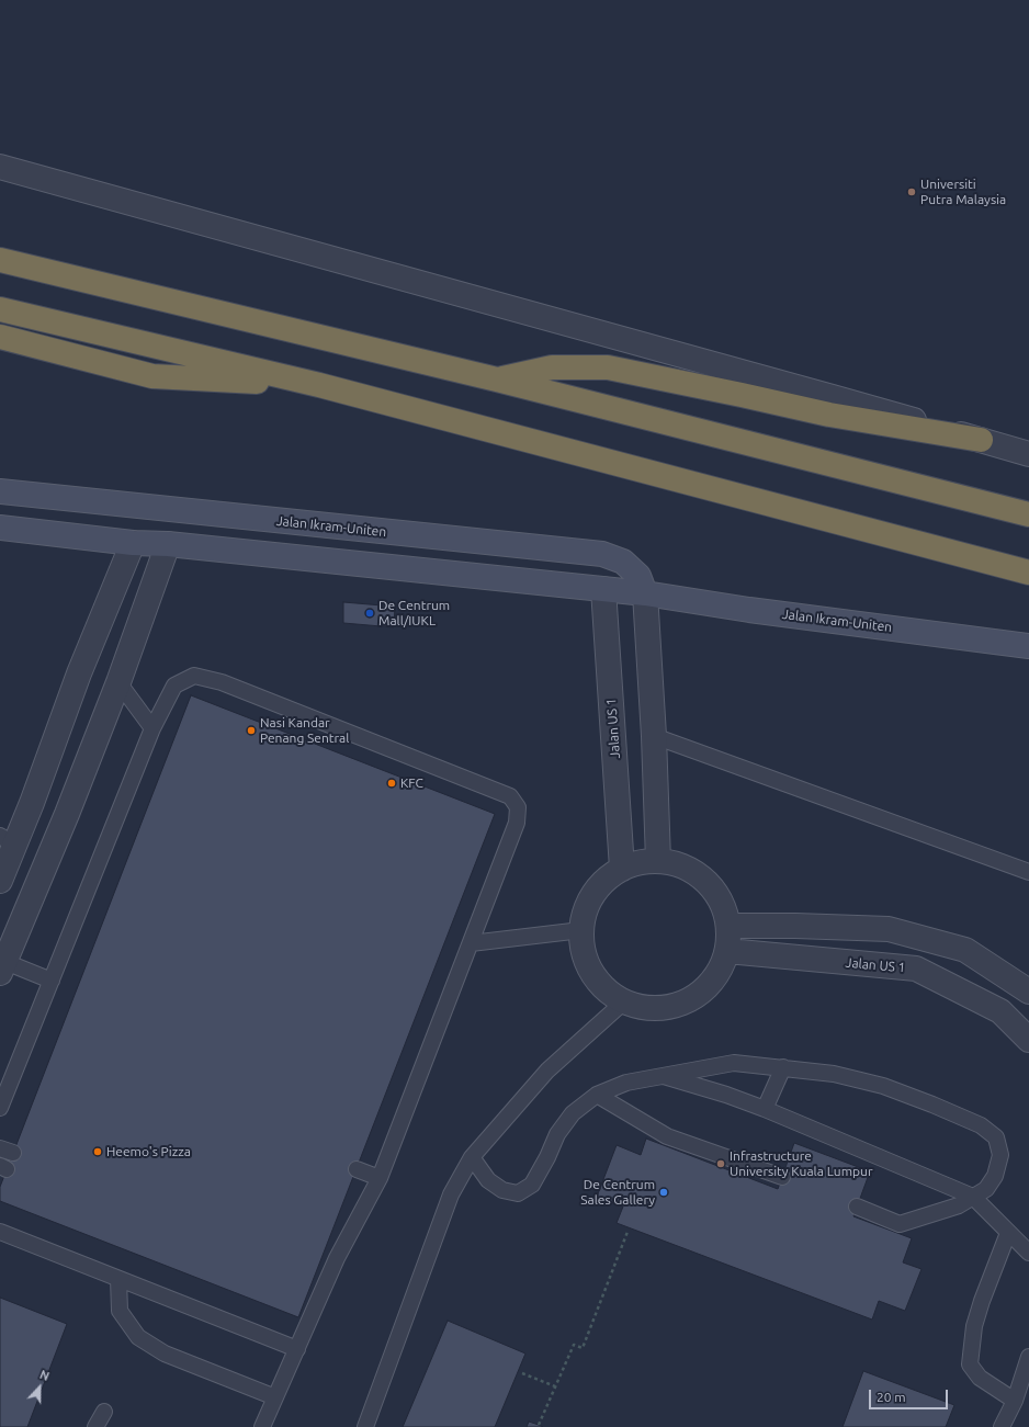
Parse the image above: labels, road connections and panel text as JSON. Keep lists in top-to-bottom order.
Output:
{
  "streets": {
    "main road": ["Jalan Ikram-Uniten"],
    "street": ["Jalan US 1"]
  },
  "crossings": [
    ["Jalan Ikram-Uniten", "Jalan US 1"]
  ],
  "places": [
    "Universiti Putra Malaysia",
    "De Centrum Mall/IUKL",
    "Nasi Kandar Penang Sentral",
    "KFC",
    "Heemo's Pizza",
    "Infrastructure University Kuala Lumpur",
    "De Centrum Sales Gallery"
  ],
  "scale_bar": "20 m",
  "north": "top"
}
